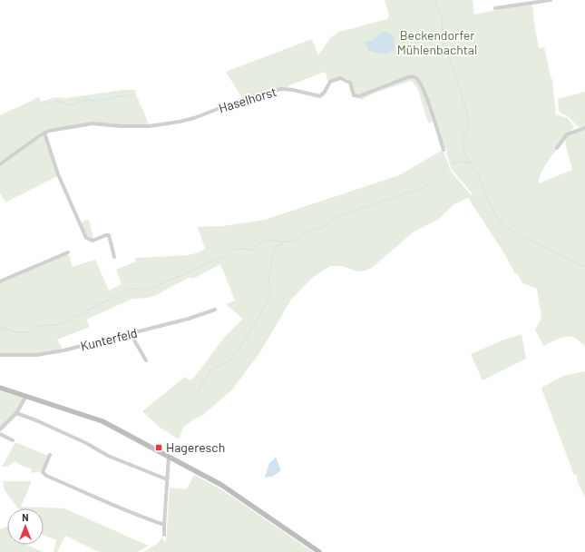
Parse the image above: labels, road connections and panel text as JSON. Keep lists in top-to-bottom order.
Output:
{
  "streets": {
    "street": ["Haselhorst", "Kunterfeld"]
  },
  "parks": ["Beckendorfer Mühlenbachtal"],
  "places": {
    "transit": ["Hageresch"]
  },
  "north": "top"
}
